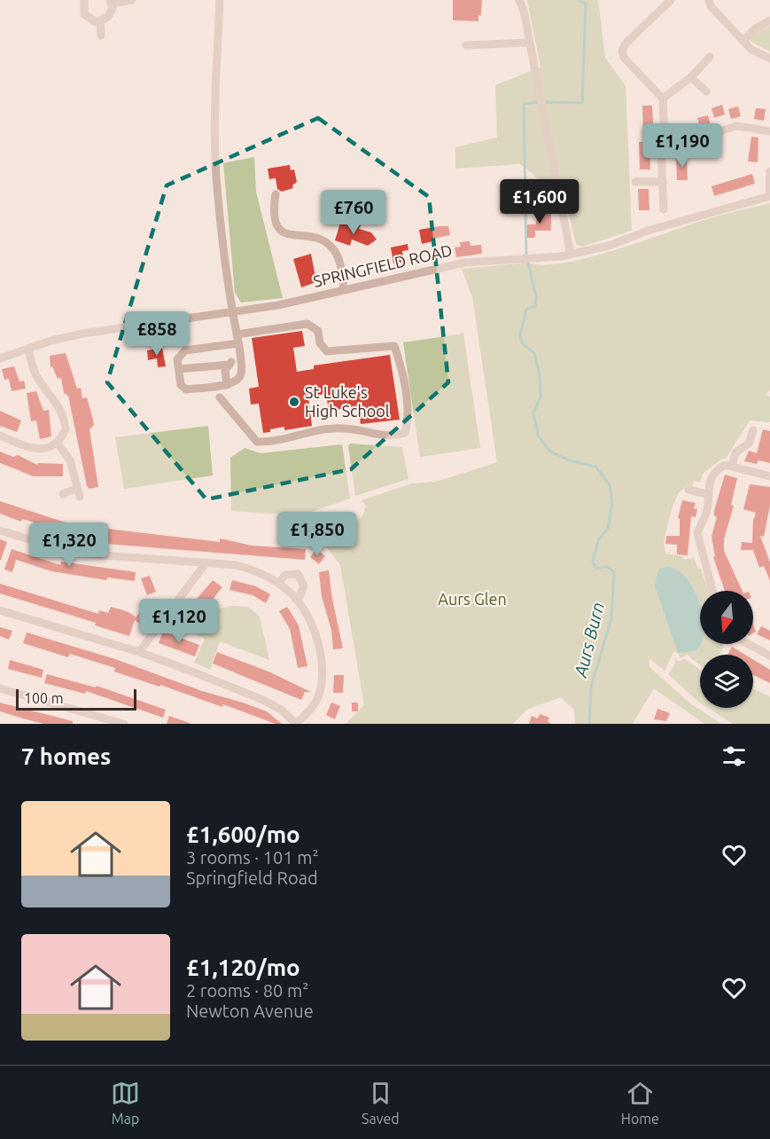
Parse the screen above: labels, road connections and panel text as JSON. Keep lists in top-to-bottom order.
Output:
{
  "streets": {
    "street": ["SPRINGFIELD ROAD"]
  },
  "water": ["Aurs Burn"],
  "parks": ["Aurs Glen"],
  "places": ["St Luke's High School"],
  "scale_bar": "100 m",
  "north": "bottom",
  "page": {
    "price": [
      "£1,190",
      "£1,600",
      "£760",
      "£858",
      "£1,850",
      "£1,320",
      "£1,120"
    ],
    "scale": "100 m",
    "heading": "7 homes",
    "list": [
      {
        "name": "£1,600/mo",
        "note": "3 rooms · 101 m² · Springfield Road"
      },
      {
        "name": "£1,120/mo",
        "note": "2 rooms · 80 m² · Newton Avenue"
      }
    ],
    "tabs": ["Map", "Saved", "Home"]
  }
}
